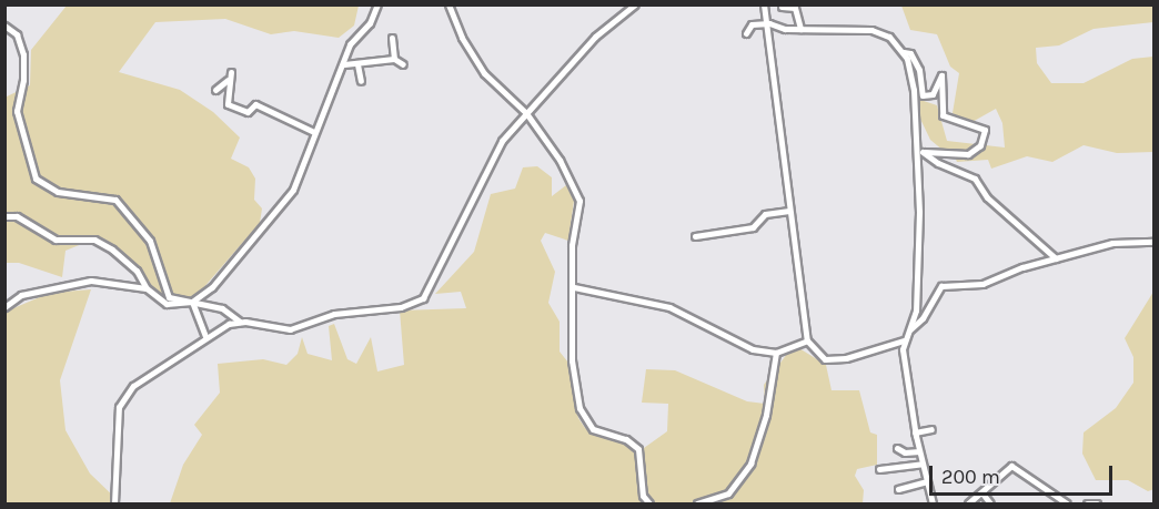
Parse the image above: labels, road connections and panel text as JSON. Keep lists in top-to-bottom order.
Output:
{
  "scale_bar": "200 m"
}
